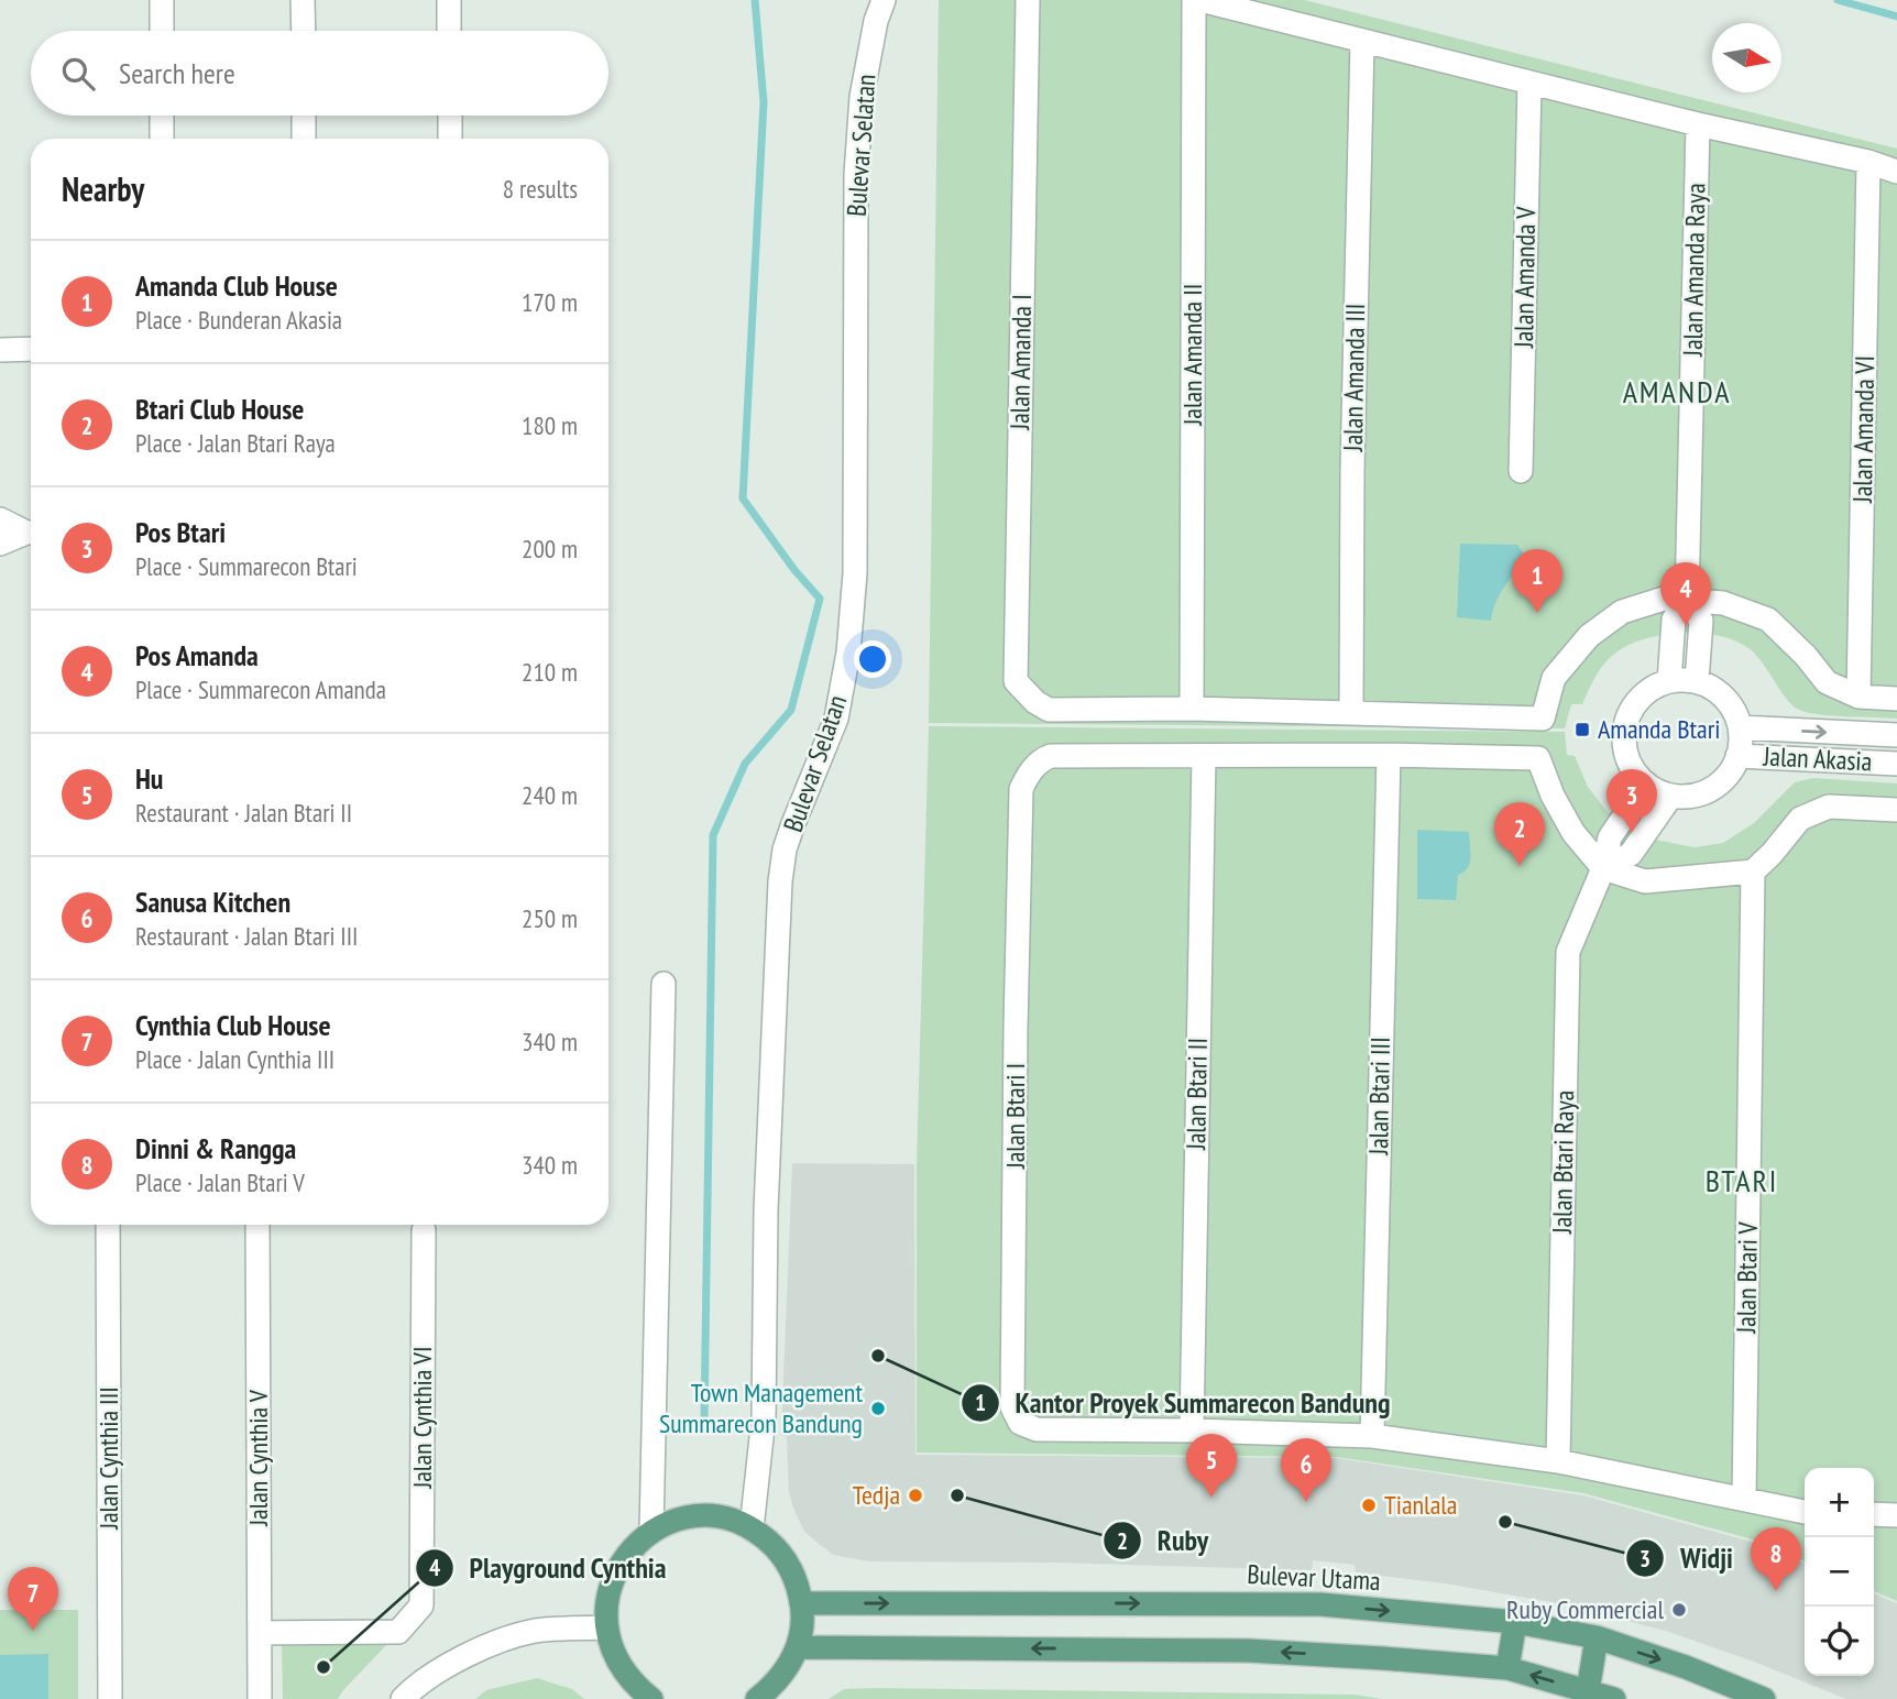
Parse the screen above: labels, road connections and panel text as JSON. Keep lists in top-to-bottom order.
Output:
{
  "streets": {
    "main road": ["Bulevar Utama"],
    "street": [
      "Bulevar Selatan",
      "Jalan Amanda Raya",
      "Jalan Amanda V",
      "Jalan Amanda II",
      "Jalan Amanda I",
      "Jalan Amanda III",
      "Jalan Amanda VI",
      "Jalan Akasia",
      "Jalan Btari II",
      "Jalan Btari III",
      "Jalan Btari I",
      "Jalan Btari Raya",
      "Jalan Btari V",
      "Jalan Cynthia VI",
      "Jalan Cynthia III",
      "Jalan Cynthia V"
    ]
  },
  "crossings": [
    ["Jalan Amanda II", "Jalan Amanda I"],
    ["Jalan Akasia", "Jalan Btari Raya"],
    ["Jalan Btari II", "Jalan Btari I"],
    ["Jalan Cynthia VI", "Jalan Cynthia V"]
  ],
  "districts": ["AMANDA", "BTARI"],
  "places": {
    "transit": ["Amanda Btari"],
    "other": [
      "Kantor Proyek Summarecon Bandung",
      "Town Management Summarecon Bandung",
      "Tedja",
      "Ruby",
      "Tianlala",
      "Widji",
      "Ruby Commercial",
      "Playground Cynthia"
    ]
  },
  "north": "right",
  "page": {
    "search": "Search here",
    "heading": ["Nearby", "8 results"],
    "list": [
      {
        "mark": "1",
        "name": "Amanda Club House",
        "note": "Place · Bunderan Akasia",
        "value": "170 m"
      },
      {
        "mark": "2",
        "name": "Btari Club House",
        "note": "Place · Jalan Btari Raya",
        "value": "180 m"
      },
      {
        "mark": "3",
        "name": "Pos Btari",
        "note": "Place · Summarecon Btari",
        "value": "200 m"
      },
      {
        "mark": "4",
        "name": "Pos Amanda",
        "note": "Place · Summarecon Amanda",
        "value": "210 m"
      },
      {
        "mark": "5",
        "name": "Hu",
        "note": "Restaurant · Jalan Btari II",
        "value": "240 m"
      },
      {
        "mark": "6",
        "name": "Sanusa Kitchen",
        "note": "Restaurant · Jalan Btari III",
        "value": "250 m"
      },
      {
        "mark": "7",
        "name": "Cynthia Club House",
        "note": "Place · Jalan Cynthia III",
        "value": "340 m"
      },
      {
        "mark": "8",
        "name": "Dinni & Rangga",
        "note": "Place · Jalan Btari V",
        "value": "340 m"
      }
    ],
    "pins": [
      "1",
      "4",
      "3",
      "2",
      "5",
      "6",
      "8",
      "7"
    ],
    "map_buttons": ["+", "−"]
  }
}
